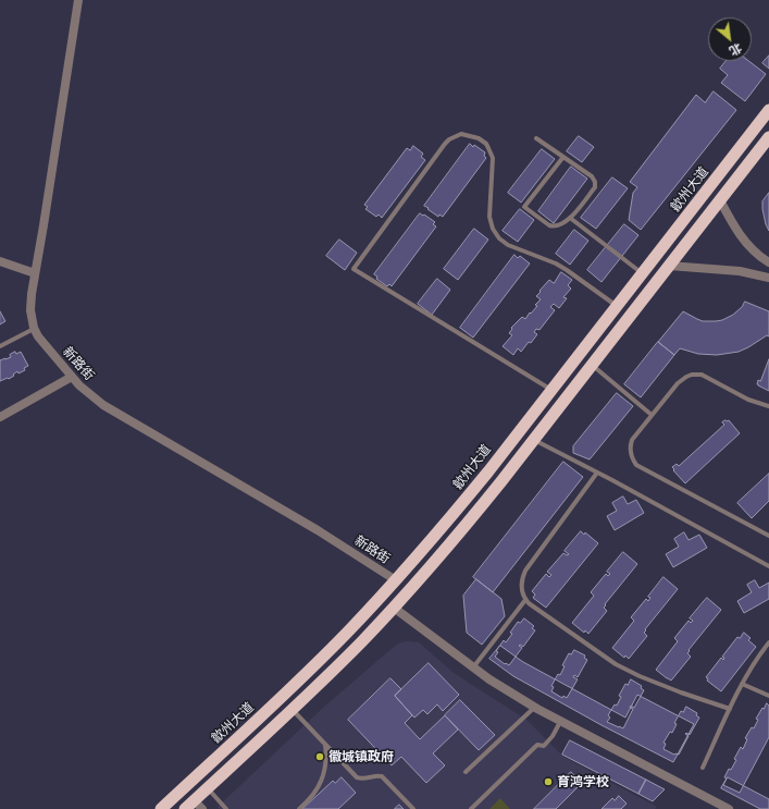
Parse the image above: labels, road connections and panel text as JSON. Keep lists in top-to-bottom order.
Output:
{
  "streets": {
    "highway": ["歙州大道"],
    "street": ["新路街"]
  },
  "crossings": [
    ["歙州大道", "新路街"]
  ],
  "places": ["徽城镇政府", "育鸿学校"],
  "north": "bottom right"
}
